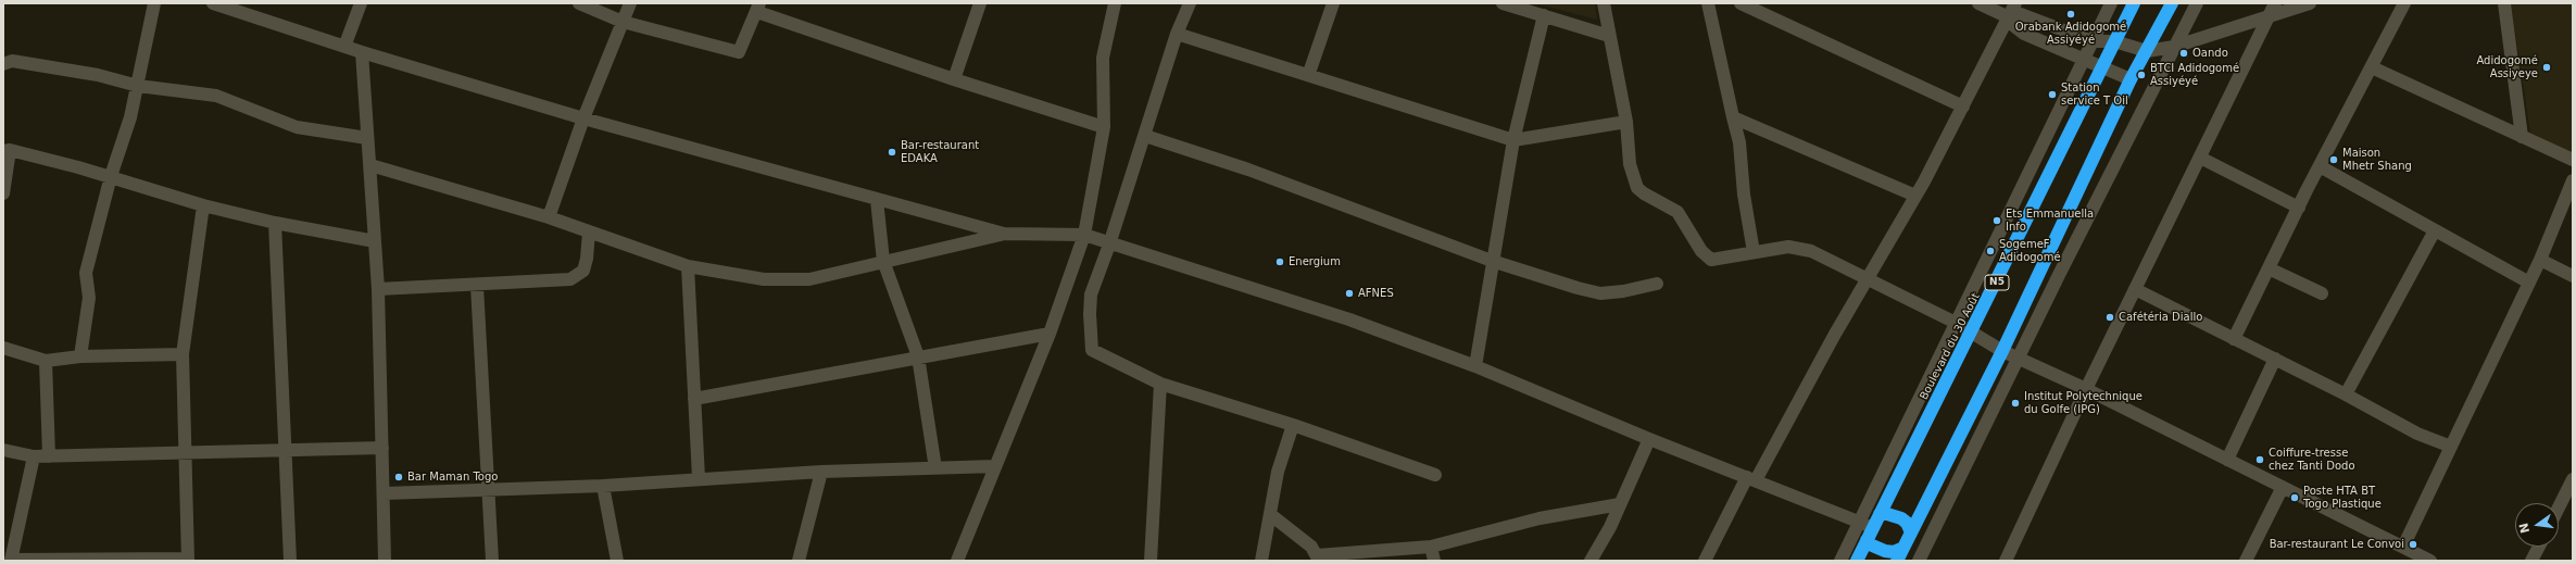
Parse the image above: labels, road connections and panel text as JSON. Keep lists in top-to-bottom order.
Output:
{
  "streets": {
    "highway": ["N5", "Boulevard du 30 Août"]
  },
  "places": [
    "Orabank Adidogomé Assiyéyé",
    "Oando",
    "Adidogomé Assiyeye",
    "BTCI Adidogomé Assiyéyé",
    "Station service T Oil",
    "Bar-restaurant EDAKA",
    "Maison Mhetr Shang",
    "Ets Emmanuella Info",
    "SogemeF Adidogomé",
    "Energium",
    "AFNES",
    "Cafétéria Diallo",
    "Institut Polytechnique du Golfe (IPG)",
    "Coiffure-tresse chez Tanti Dodo",
    "Bar Maman Togo",
    "Poste HTA BT Togo Plastique",
    "Bar-restaurant Le Convoi"
  ],
  "north": "left"
}
